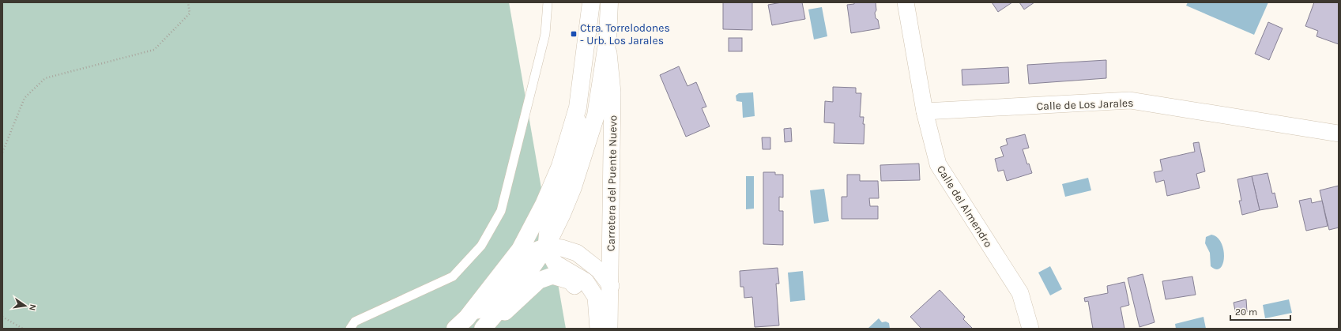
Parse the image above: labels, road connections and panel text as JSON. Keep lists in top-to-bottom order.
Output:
{
  "streets": {
    "street": ["Calle de Los Jarales", "Carretera del Puente Nuevo", "Calle del Almendro"]
  },
  "crossings": [
    ["Calle de Los Jarales", "Calle del Almendro"]
  ],
  "places": {
    "transit": ["Ctra. Torrelodones - Urb. Los Jarales"]
  },
  "scale_bar": "20 m",
  "north": "right"
}
